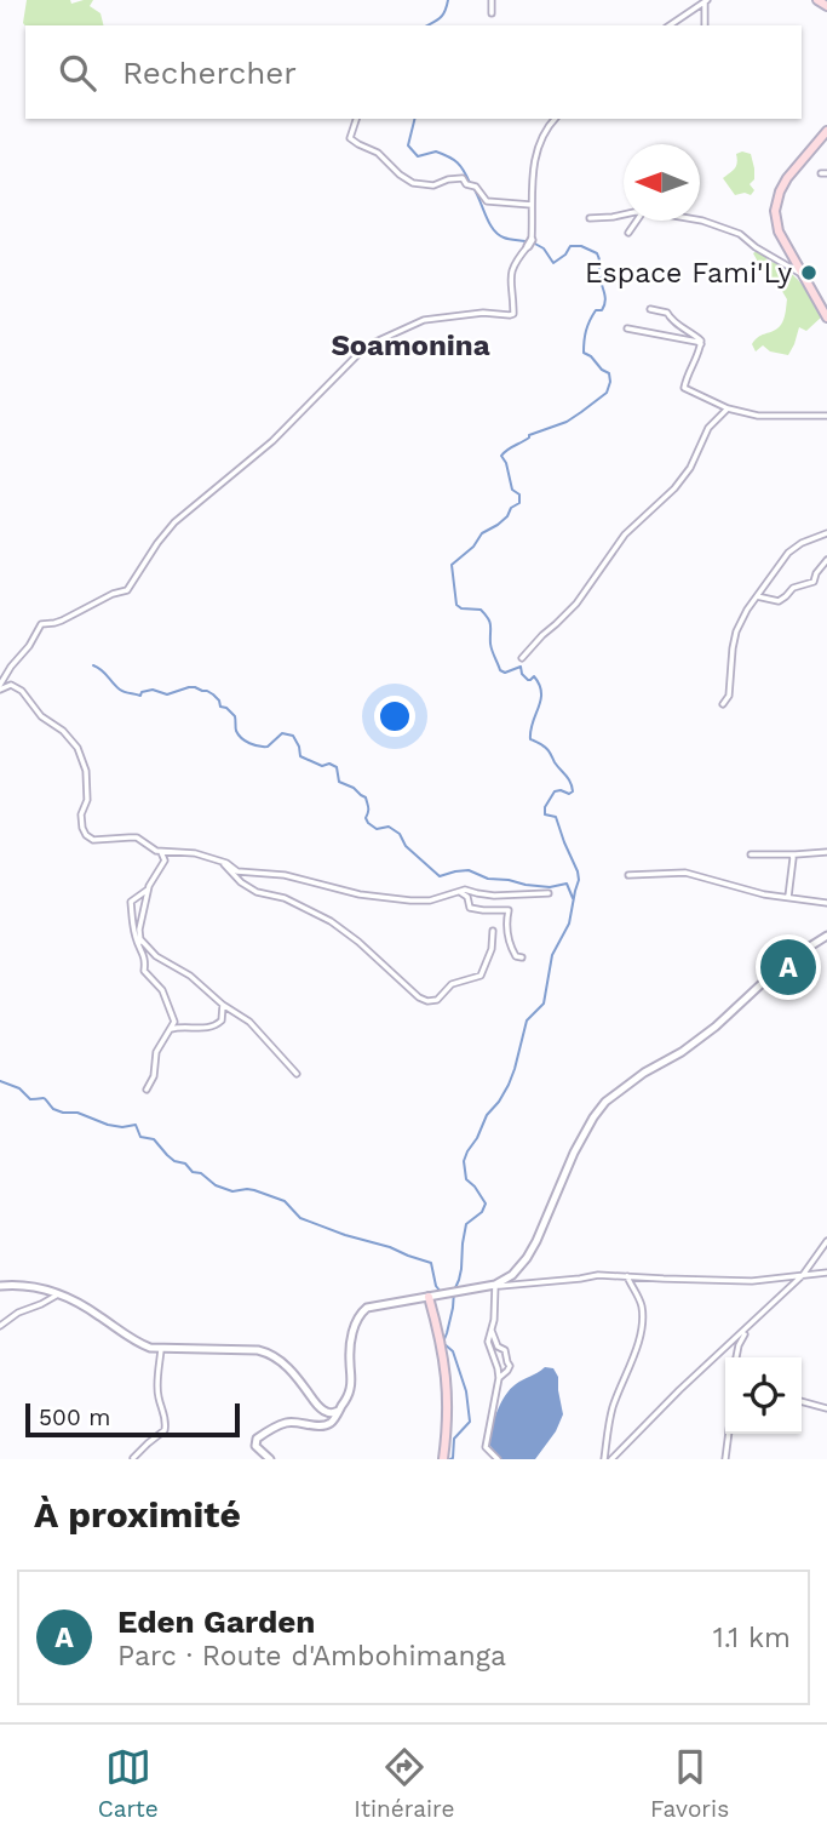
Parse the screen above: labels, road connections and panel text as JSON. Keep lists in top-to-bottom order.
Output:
{
  "districts": ["Soamonina"],
  "places": ["Espace Fami'Ly"],
  "scale_bar": "500 m",
  "north": "left",
  "page": {
    "search": "Rechercher",
    "pins": "A",
    "scale": "500 m",
    "heading": "À proximité",
    "list": [
      {
        "mark": "A",
        "name": "Eden Garden",
        "note": "Parc · Route d'Ambohimanga",
        "value": "1.1 km"
      }
    ],
    "nav": ["Carte", "Itinéraire", "Favoris"]
  }
}
